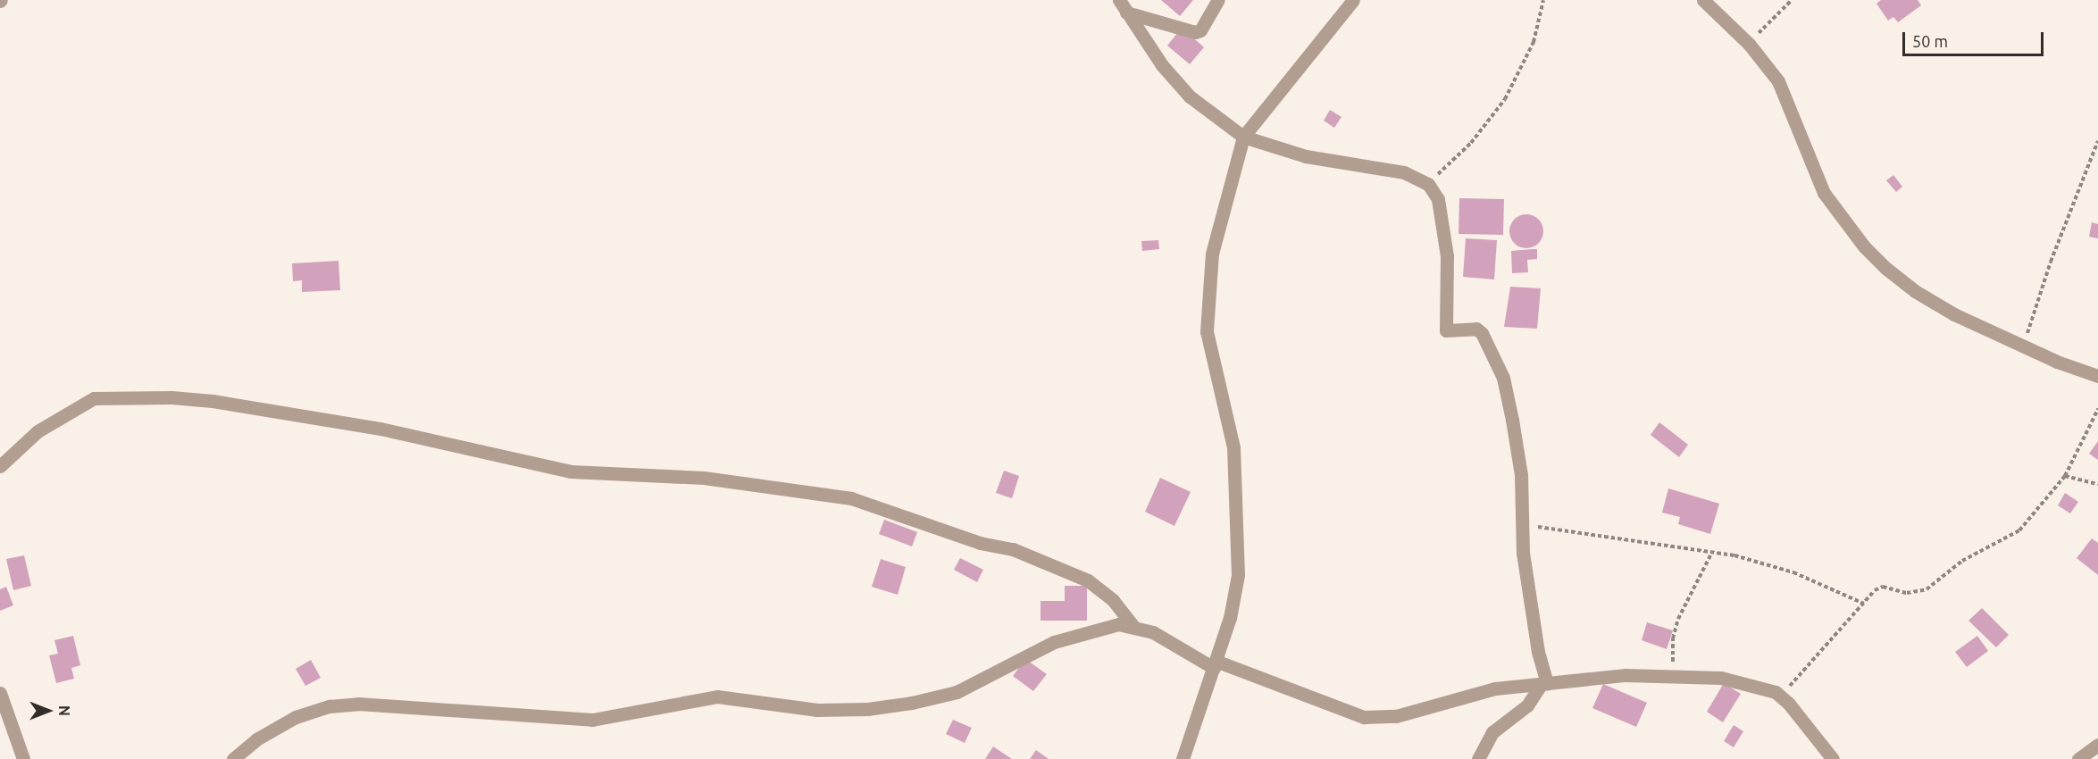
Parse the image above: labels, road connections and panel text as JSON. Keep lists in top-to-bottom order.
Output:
{
  "scale_bar": "50 m",
  "north": "right"
}
